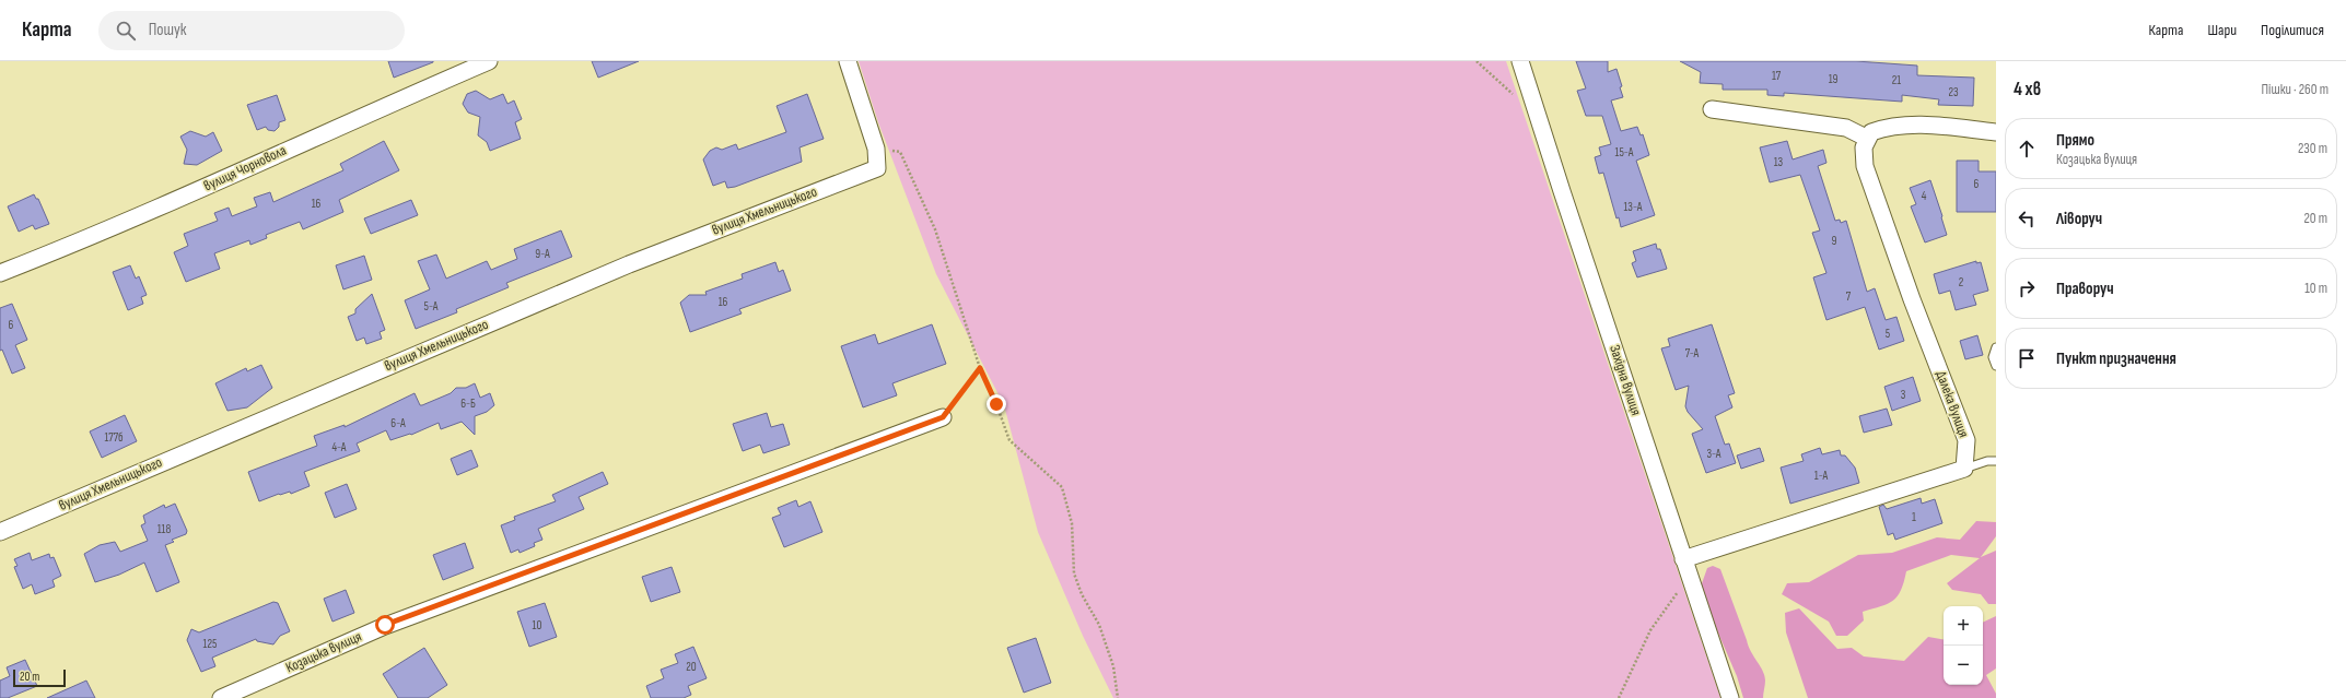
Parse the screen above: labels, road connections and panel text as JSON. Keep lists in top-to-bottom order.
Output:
{
  "streets": {
    "street": [
      "вулиця Чорновола",
      "вулиця Хмельницького",
      "Західна вулиця",
      "Далека вулиця",
      "Козацька вулиця"
    ]
  },
  "house_numbers": [
    "17",
    "19",
    "21",
    "23",
    "15-А",
    "13",
    "6",
    "4",
    "16",
    "13-А",
    "9",
    "9-А",
    "2",
    "7",
    "16",
    "5-А",
    "6",
    "5",
    "7-А",
    "3",
    "6-Б",
    "6-А",
    "177б",
    "4-А",
    "3-А",
    "1-А",
    "1",
    "118",
    "10",
    "125",
    "20"
  ],
  "scale_bar": "20 m",
  "page": {
    "header": "Карта",
    "search": "Пошук",
    "nav": ["Карта", "Шари", "Поділитися"],
    "heading": ["4 хв", "Пішки · 260 m"],
    "list": [
      ["Прямо", "Козацька вулиця", "230 m"],
      ["Ліворуч", "20 m"],
      ["Праворуч", "10 m"],
      "Пункт призначення"
    ],
    "map_buttons": ["+", "−"],
    "scale": "20 m"
  }
}
